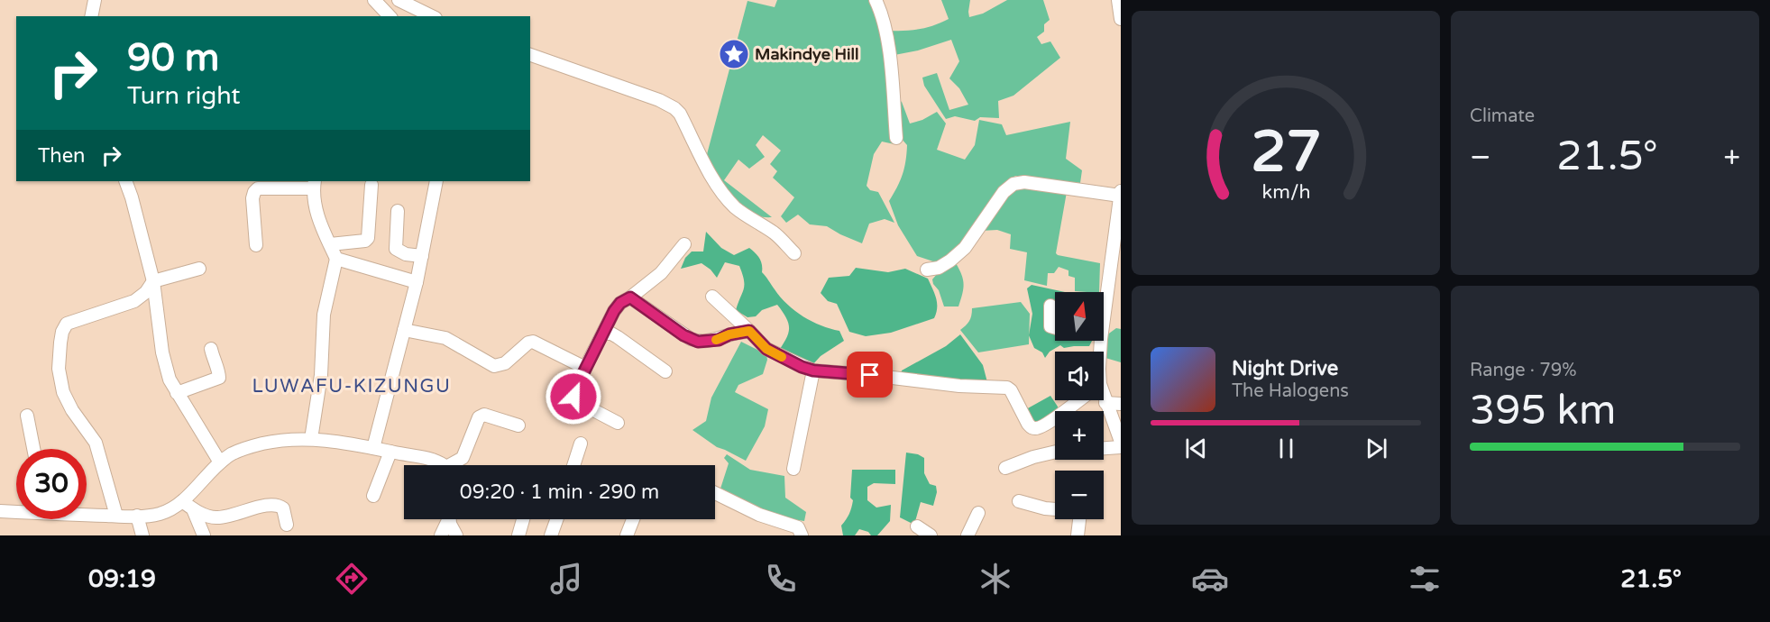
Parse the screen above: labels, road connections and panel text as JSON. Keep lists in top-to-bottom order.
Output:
{
  "districts": ["LUWAFU-KIZUNGU"],
  "places": {
    "place": ["Makindye Hill"]
  },
  "north": "top",
  "page": {
    "tile": [
      "Climate",
      ["Range · 79%", "395 km"]
    ],
    "turn": ["90 m", "Turn right"],
    "then": "Then",
    "heat": ["−", "21.5°", "+"],
    "map_buttons": ["+", "−"],
    "song": ["Night Drive", "The Halogens"],
    "limit": "30",
    "trip": "09:20 · 1 min · 290 m",
    "tabs": ["09:19", "21.5°"],
    "gauge": ["27", "km/h"]
  }
}
